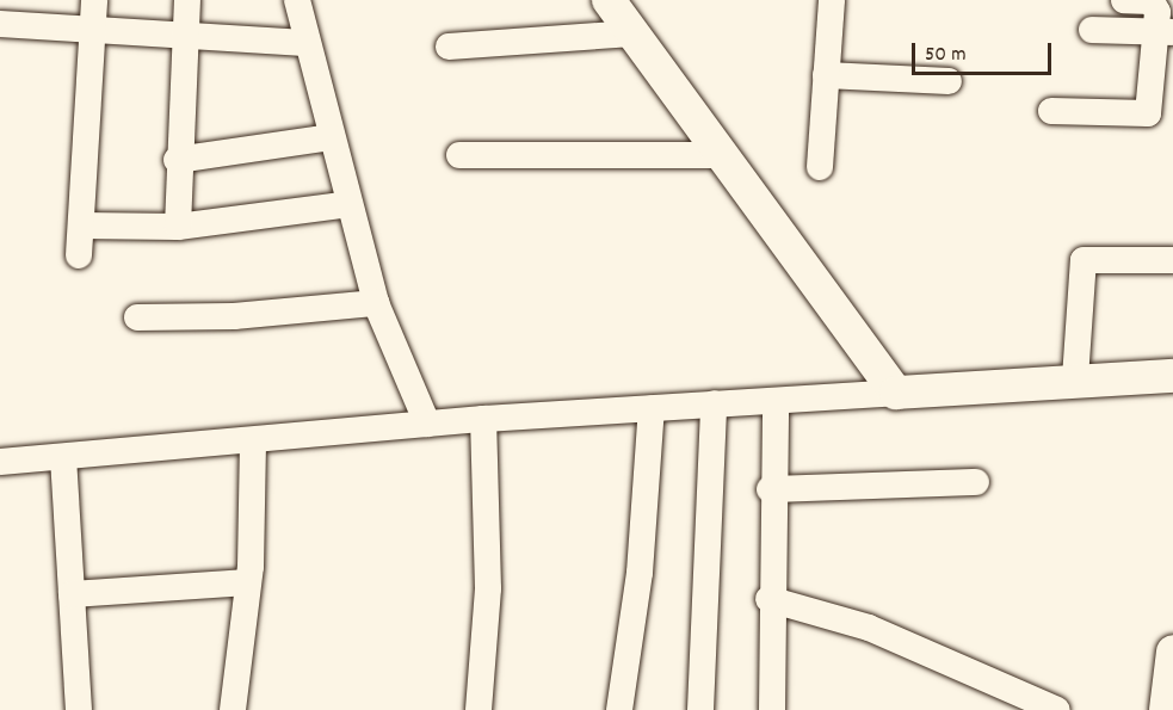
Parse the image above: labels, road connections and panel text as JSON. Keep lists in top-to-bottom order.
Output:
{
  "scale_bar": "50 m"
}
